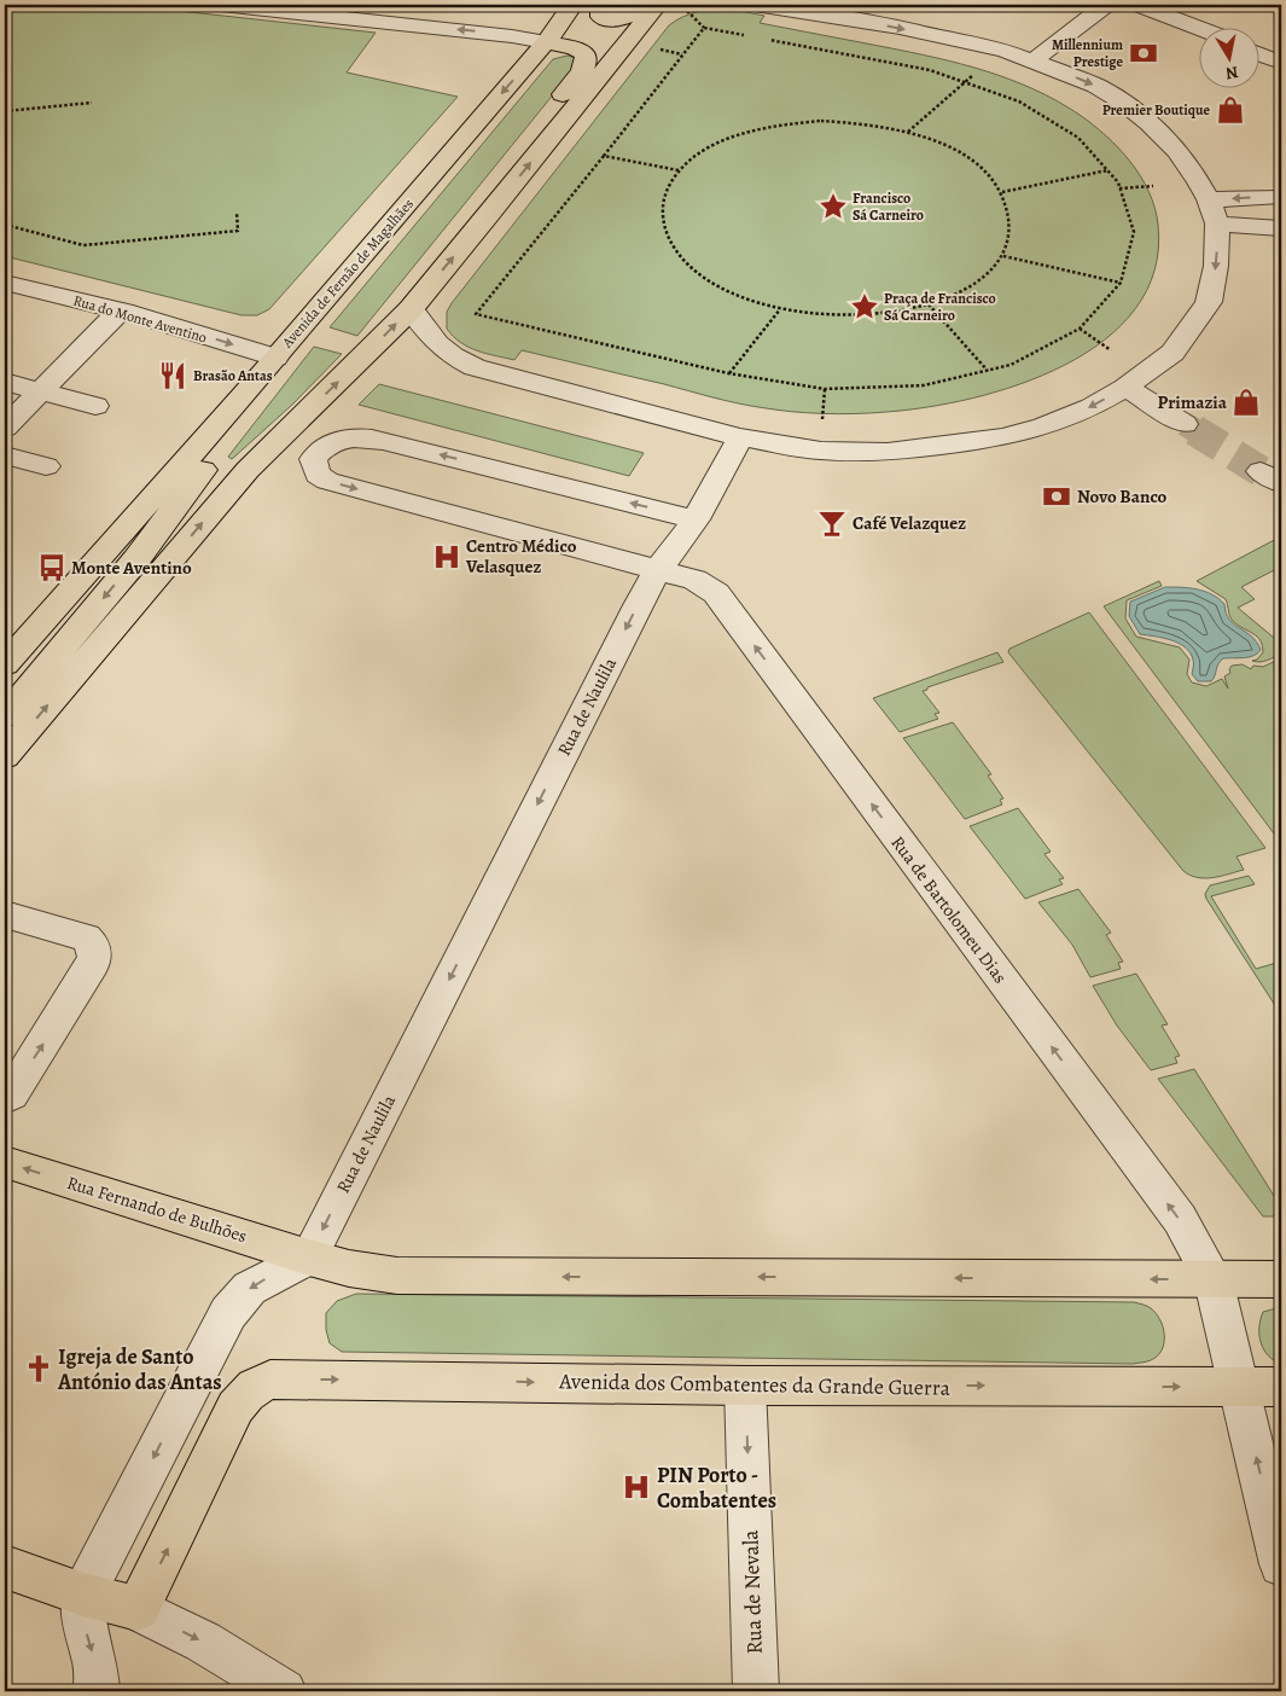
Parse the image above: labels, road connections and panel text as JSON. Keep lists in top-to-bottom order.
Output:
{
  "streets": {
    "main road": ["Avenida de Fernão de Magalhães", "Rua Fernando de Bulhões", "Avenida dos Combatentes da Grande Guerra"],
    "street": [
      "Rua do Monte Aventino",
      "Rua de Naulila",
      "Rua de Bartolomeu Dias",
      "Rua de Nevala"
    ]
  },
  "crossings": [
    ["Avenida de Fernão de Magalhães", "Rua do Monte Aventino"],
    ["Rua de Naulila", "Rua de Bartolomeu Dias"],
    ["Rua de Naulila", "Rua Fernando de Bulhões"],
    ["Avenida dos Combatentes da Grande Guerra", "Rua de Nevala"]
  ],
  "one_way": [
    "Rua do Monte Aventino",
    "Rua de Naulila",
    "Rua de Bartolomeu Dias",
    "Rua Fernando de Bulhões",
    "Rua de Nevala"
  ],
  "places": {
    "bank": ["Millennium Prestige", "Novo Banco"],
    "shop": ["Premier Boutique", "Primazia"],
    "place": ["Francisco Sá Carneiro", "Praça de Francisco Sá Carneiro"],
    "restaurant": ["Brasão Antas"],
    "bar": ["Café Velazquez"],
    "hospital": ["Centro Médico Velasquez", "PIN Porto - Combatentes"],
    "bus stop": ["Monte Aventino"],
    "church": ["Igreja de Santo António das Antas"]
  },
  "north": "bottom"
}
